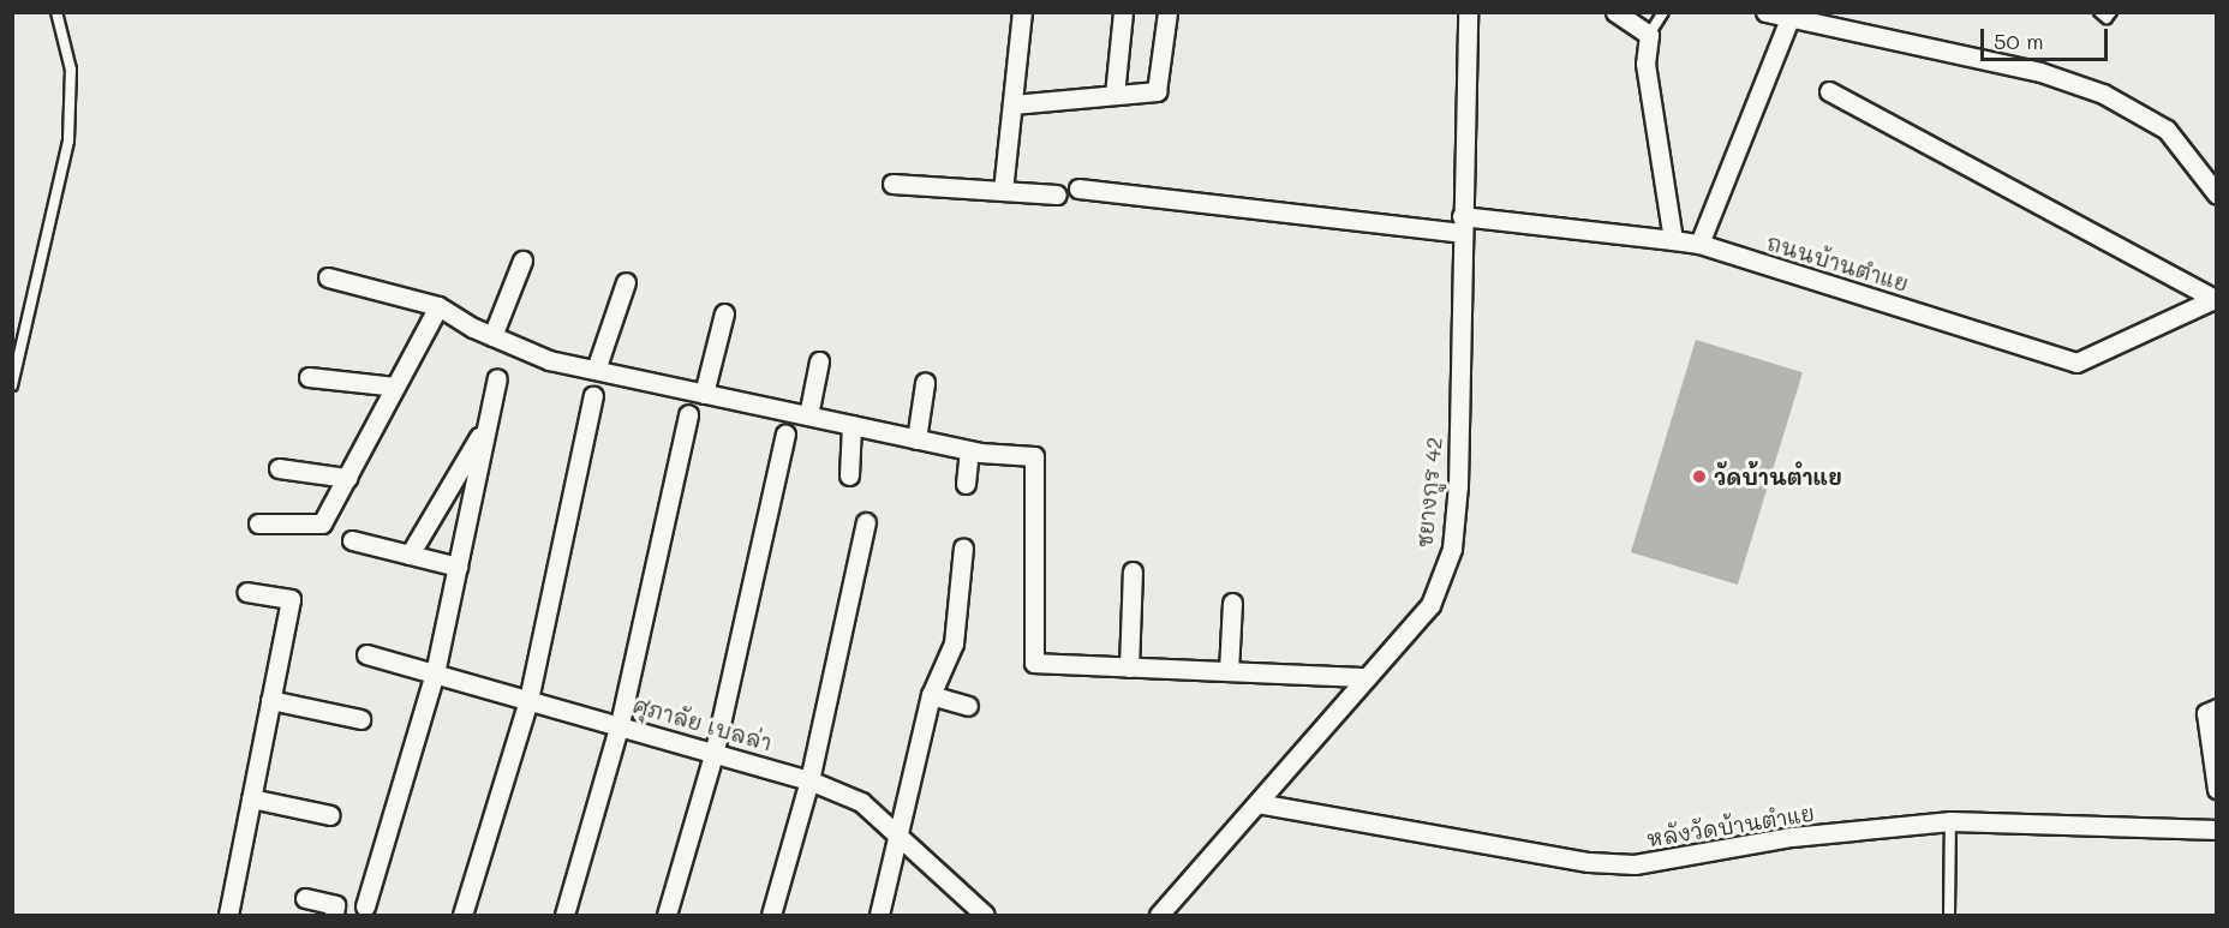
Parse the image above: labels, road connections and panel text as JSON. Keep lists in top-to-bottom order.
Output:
{
  "streets": {
    "street": [
      "ถนนบ้านตำแย",
      "ชยางกูร 42",
      "ศุภาลัย เบลล่า",
      "หลังวัดบ้านตำแย"
    ]
  },
  "crossings": [
    ["ถนนบ้านตำแย", "ชยางกูร 42"],
    ["ชยางกูร 42", "หลังวัดบ้านตำแย"]
  ],
  "places": ["วัดบ้านตำแย"],
  "scale_bar": "50 m"
}
